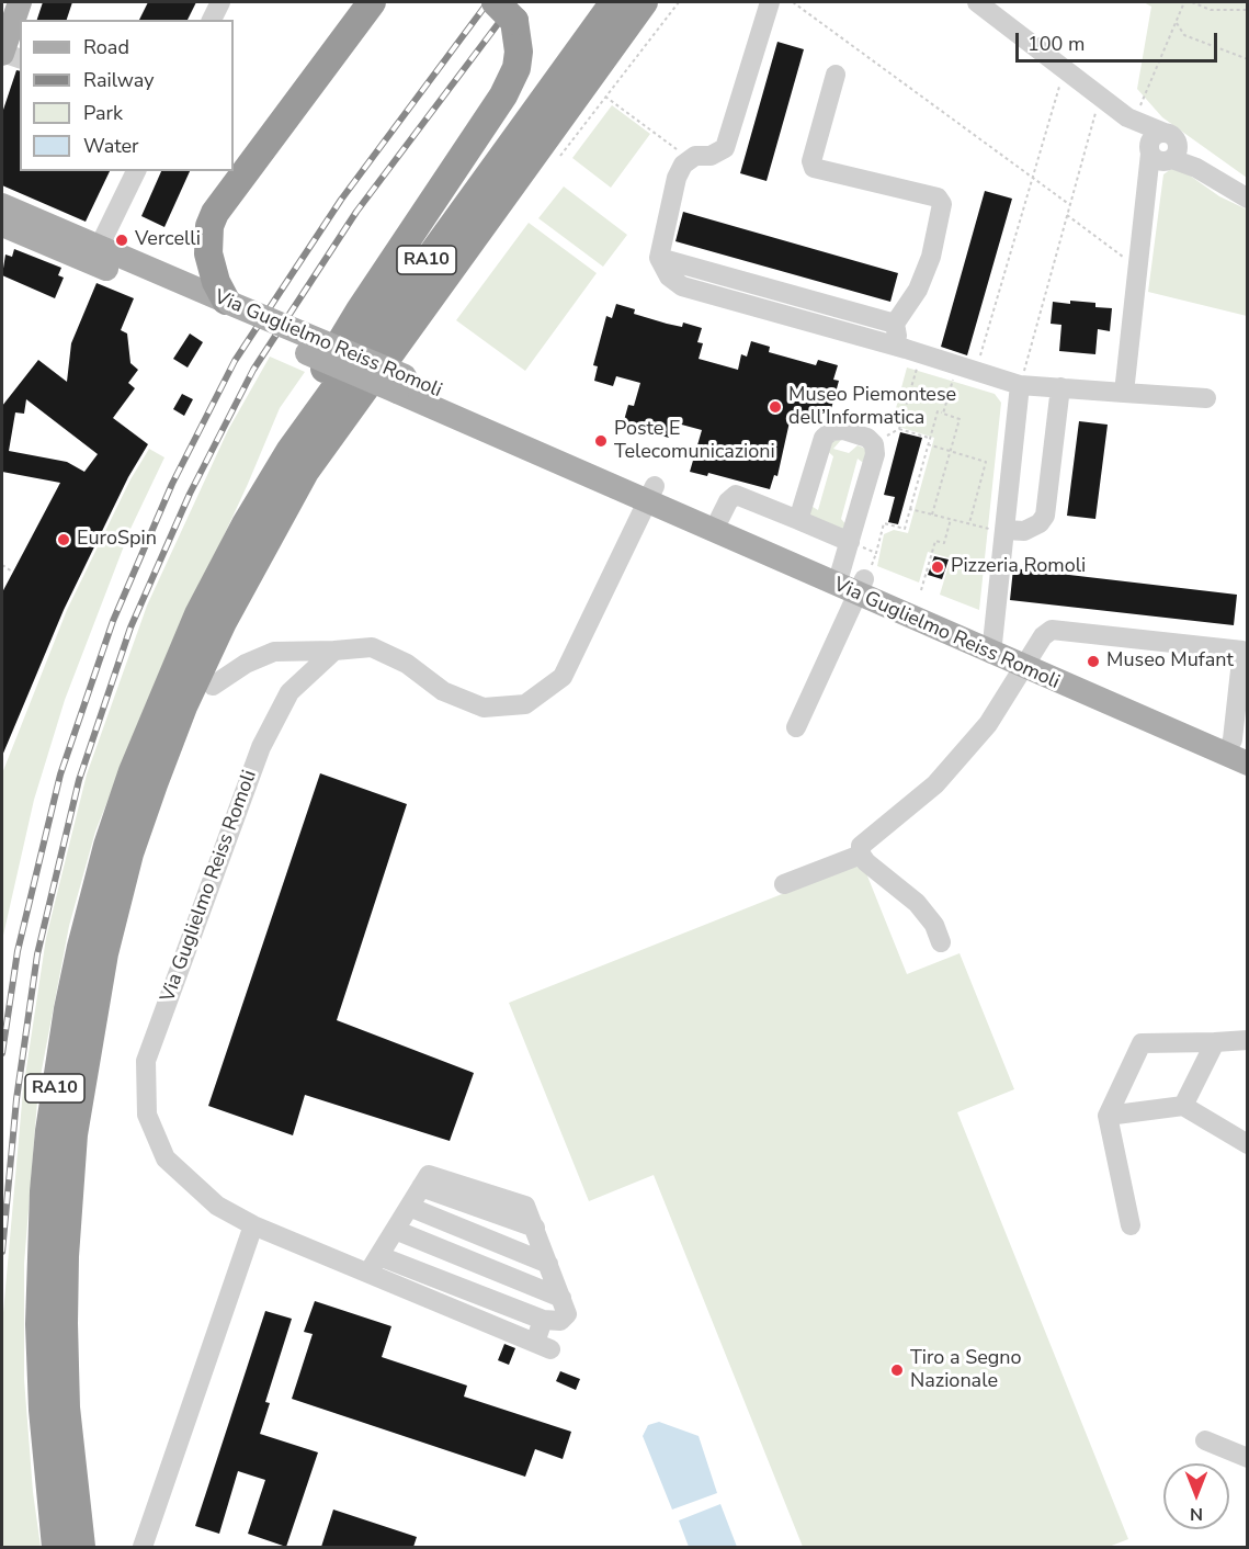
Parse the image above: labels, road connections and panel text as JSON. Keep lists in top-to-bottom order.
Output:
{
  "streets": {
    "highway": ["RA10"],
    "main road": ["Via Guglielmo Reiss Romoli"]
  },
  "places": [
    "Vercelli",
    "Museo Piemontese dell’Informatica",
    "Poste E Telecomunicazioni",
    "EuroSpin",
    "Pizzeria Romoli",
    "Museo Mufant",
    "Tiro a Segno Nazionale"
  ],
  "legend": [
    "Road",
    "Railway",
    "Park",
    "Water"
  ],
  "scale_bar": "100 m",
  "north": "bottom"
}
